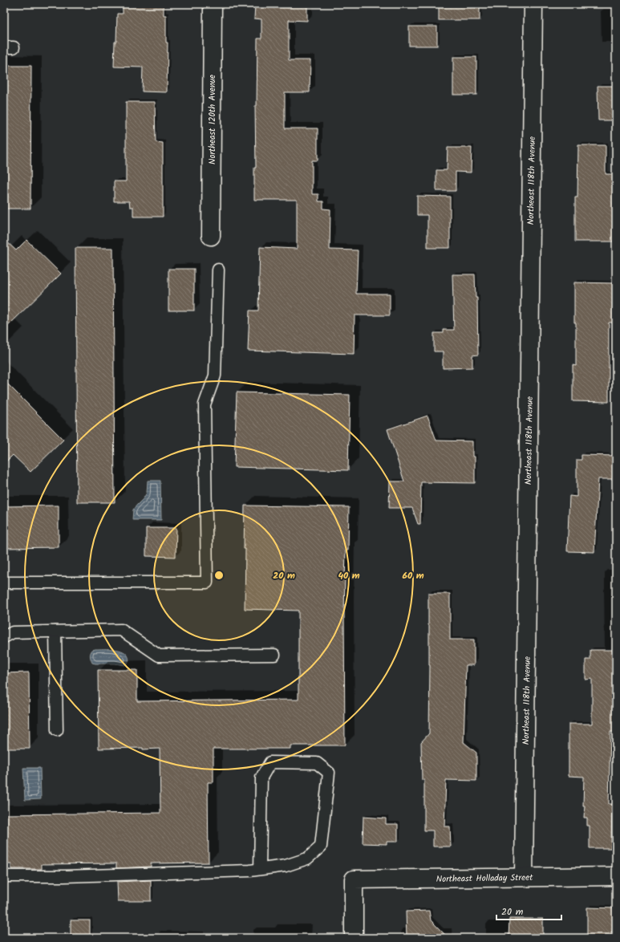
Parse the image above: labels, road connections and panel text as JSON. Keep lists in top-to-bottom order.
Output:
{
  "streets": {
    "street": ["Northeast 120th Avenue", "Northeast 118th Avenue", "Northeast Holladay Street"]
  },
  "crossings": [
    ["Northeast 118th Avenue", "Northeast Holladay Street"]
  ],
  "scale_bar": "20 m",
  "rings": ["20 m", "40 m", "60 m"]
}
